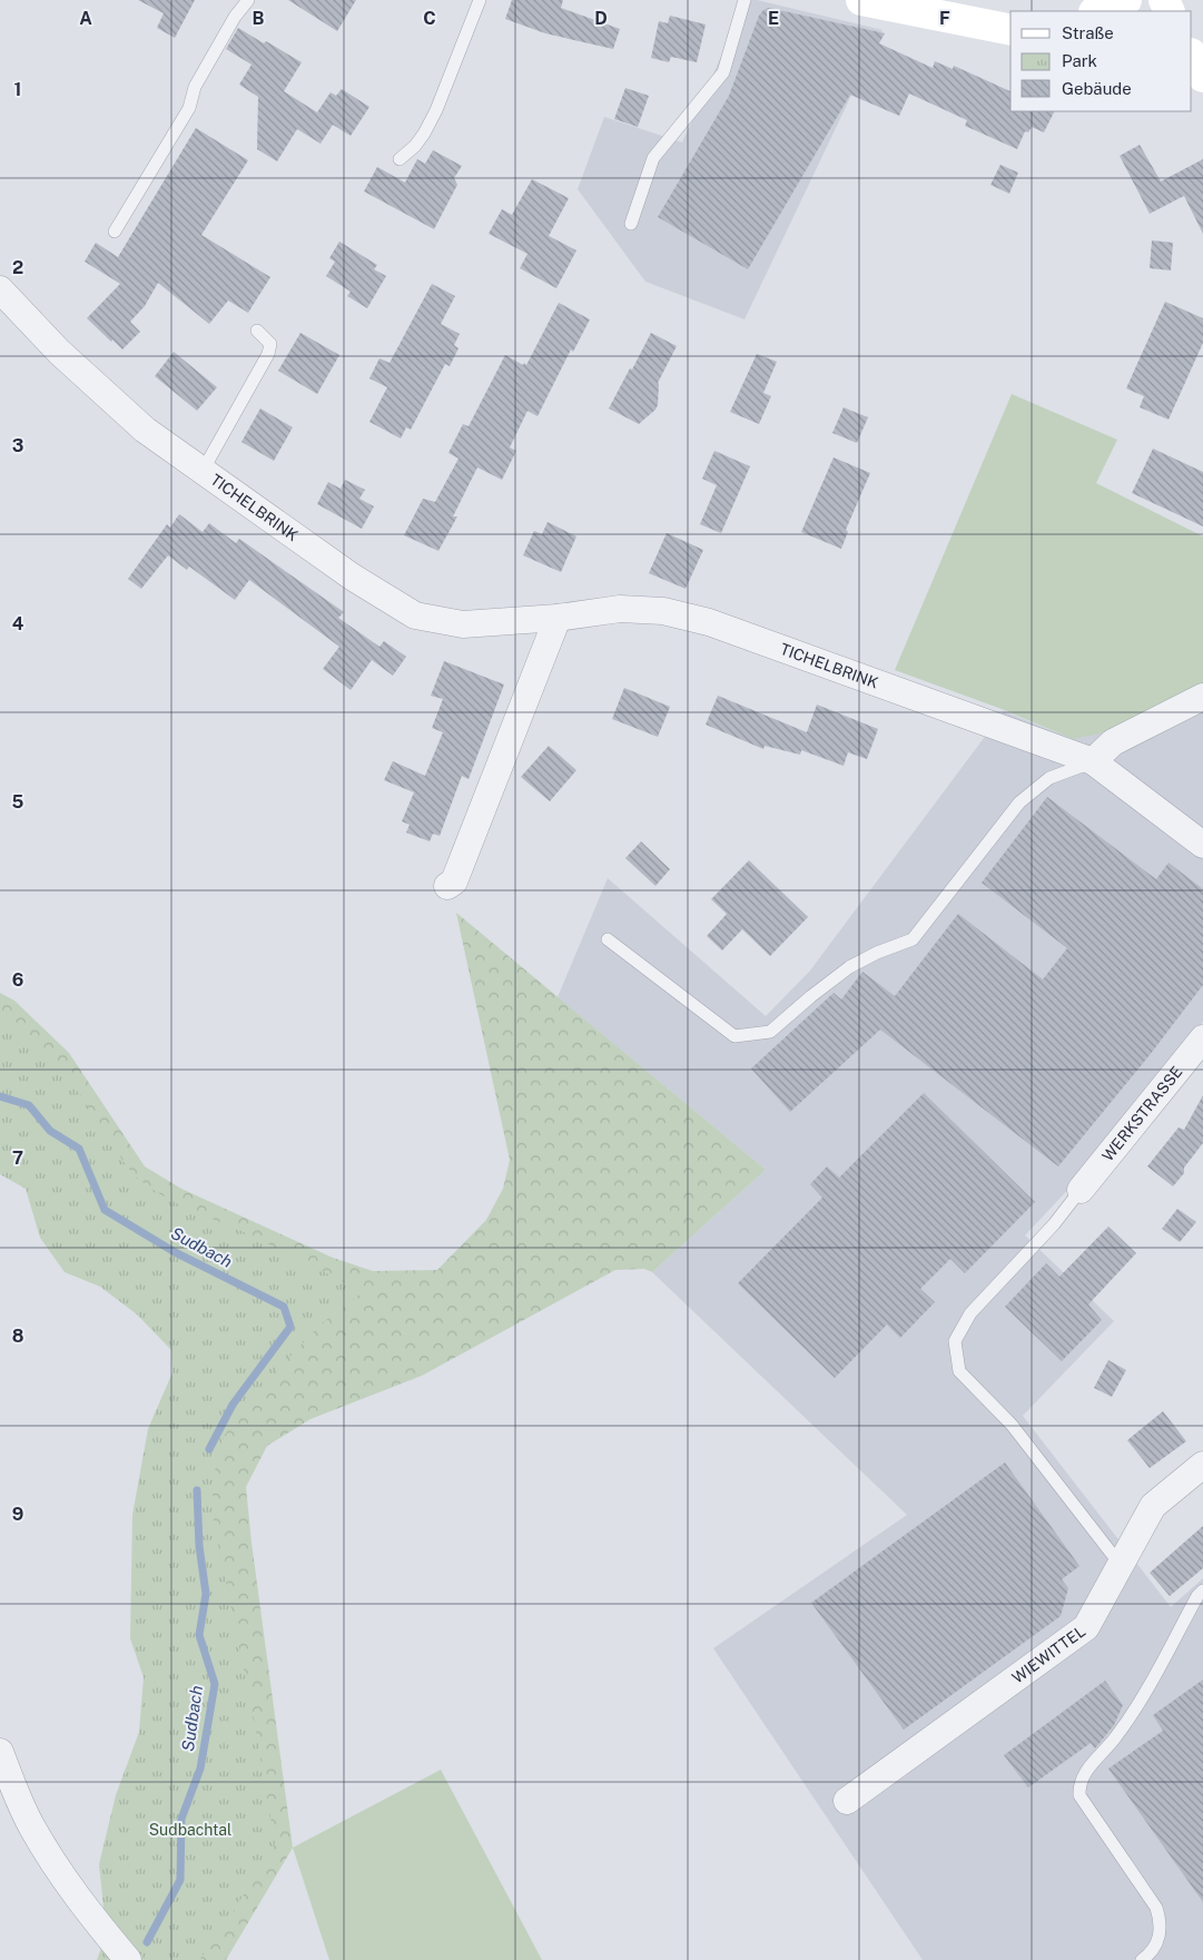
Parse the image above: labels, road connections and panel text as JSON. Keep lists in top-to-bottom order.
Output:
{
  "streets": {
    "street": ["TICHELBRINK", "WERKSTRASSE", "WIEWITTEL"]
  },
  "water": ["Sudbach"],
  "parks": ["Sudbachtal"],
  "legend": ["Straße", "Park", "Gebäude"],
  "grid": {
    "columns": [
      "A",
      "B",
      "C",
      "D",
      "E",
      "F"
    ],
    "rows": [
      "1",
      "2",
      "3",
      "4",
      "5",
      "6",
      "7",
      "8",
      "9"
    ]
  }
}
